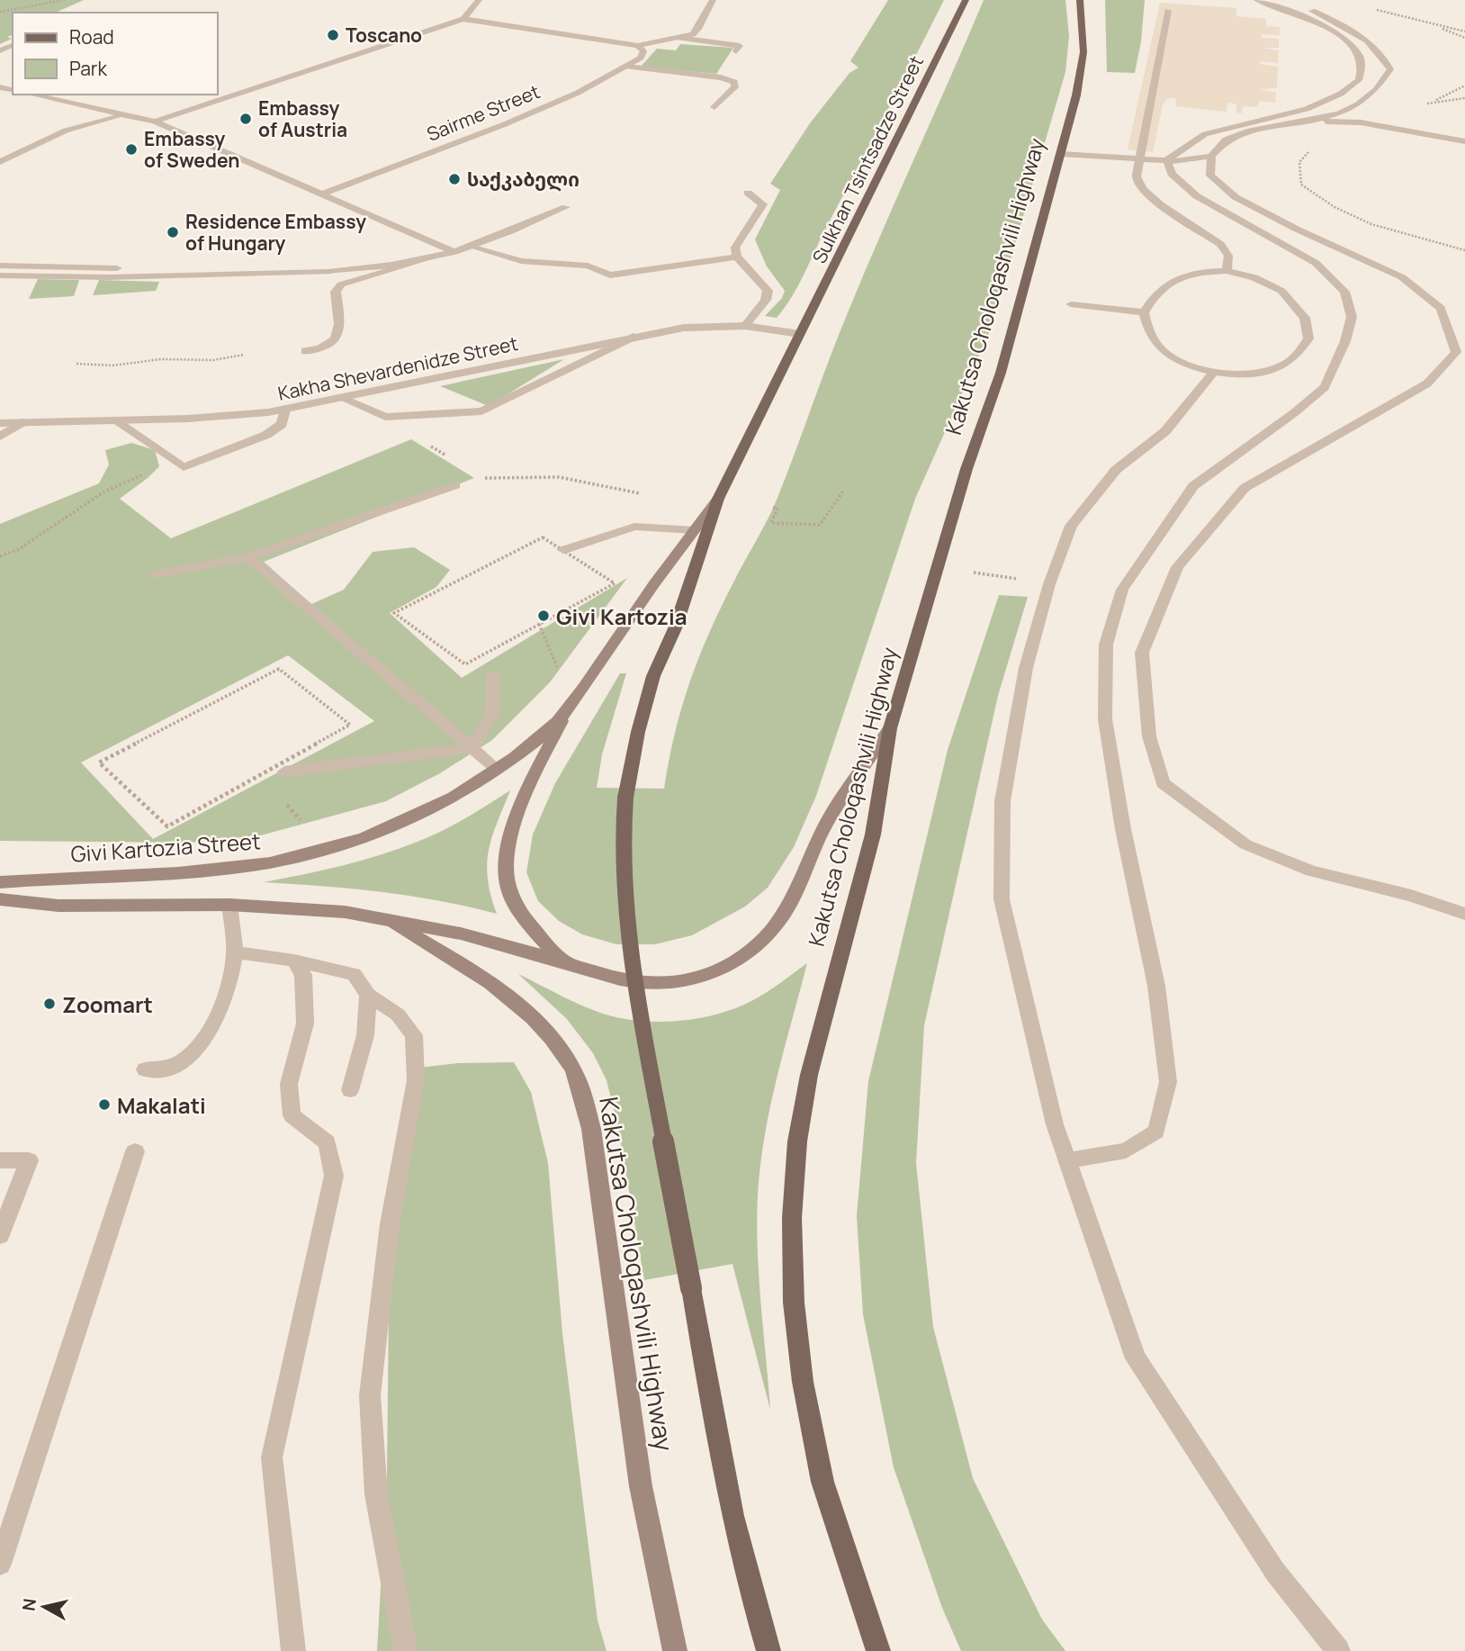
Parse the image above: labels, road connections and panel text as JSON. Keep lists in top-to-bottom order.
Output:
{
  "streets": {
    "main road": ["Sulkhan Tsintsadze Street", "Kakutsa Choloqashvili Highway", "Givi Kartozia Street"],
    "street": ["Sairme Street", "Kakha Shevardenidze Street"]
  },
  "crossings": [
    ["Sulkhan Tsintsadze Street", "Kakha Shevardenidze Street"],
    ["Sulkhan Tsintsadze Street", "Givi Kartozia Street"],
    ["Kakha Shevardenidze Street", "Givi Kartozia Street"]
  ],
  "places": [
    "Toscano",
    "Embassy of Austria",
    "Embassy of Sweden",
    "საქკაბელი",
    "Residence Embassy of Hungary",
    "Givi Kartozia",
    "Zoomart",
    "Makalati"
  ],
  "legend": ["Road", "Park"],
  "north": "left"
}
